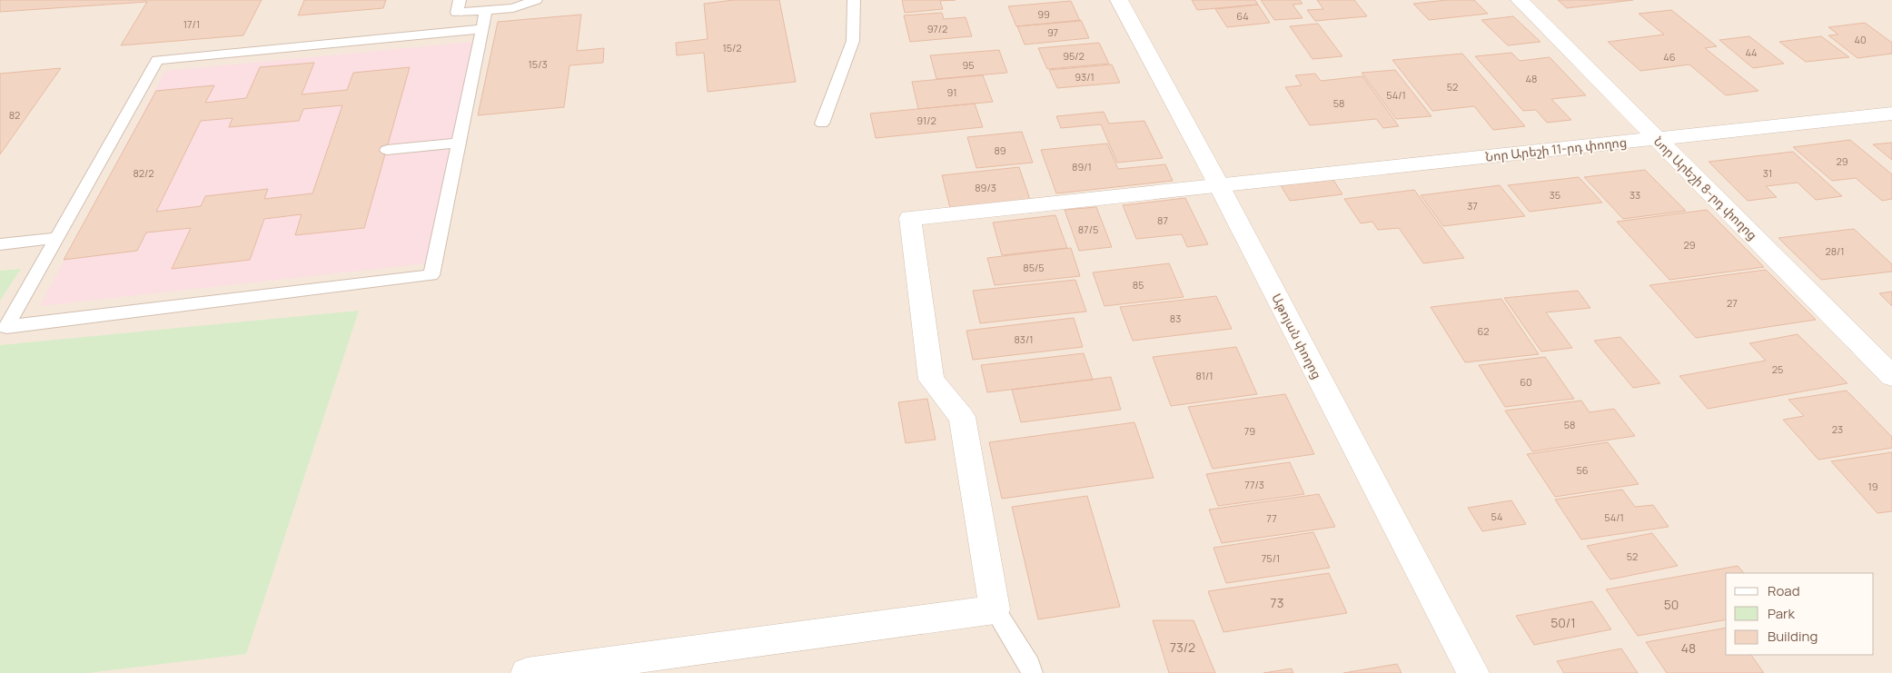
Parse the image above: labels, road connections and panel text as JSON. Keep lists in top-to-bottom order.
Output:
{
  "streets": {
    "street": ["Նոր Արեշի 11-րդ փողոց", "Նոր Արեշի 8-րդ փողոց", "Աթոյան փողոց"]
  },
  "crossings": [
    ["Նոր Արեշի 11-րդ փողոց", "Նոր Արեշի 8-րդ փողոց"],
    ["Նոր Արեշի 11-րդ փողոց", "Աթոյան փողոց"]
  ],
  "house_numbers": [
    "99",
    "64",
    "17/1",
    "97/2",
    "97",
    "40",
    "15/2",
    "44",
    "95/2",
    "46",
    "15/3",
    "95",
    "93/1",
    "48",
    "52",
    "91",
    "54/1",
    "58",
    "82",
    "91/2",
    "89",
    "29",
    "89/1",
    "82/2",
    "31",
    "89/3",
    "35",
    "33",
    "37",
    "87",
    "87/5",
    "29",
    "28/1",
    "85/5",
    "85",
    "27",
    "83",
    "62",
    "83/1",
    "25",
    "81/1",
    "60",
    "58",
    "23",
    "79",
    "56",
    "77/3",
    "19",
    "54",
    "54/1",
    "77",
    "52",
    "75/1",
    "73",
    "50",
    "50/1",
    "73/2",
    "48"
  ],
  "legend": ["Road", "Park", "Building"]
}
